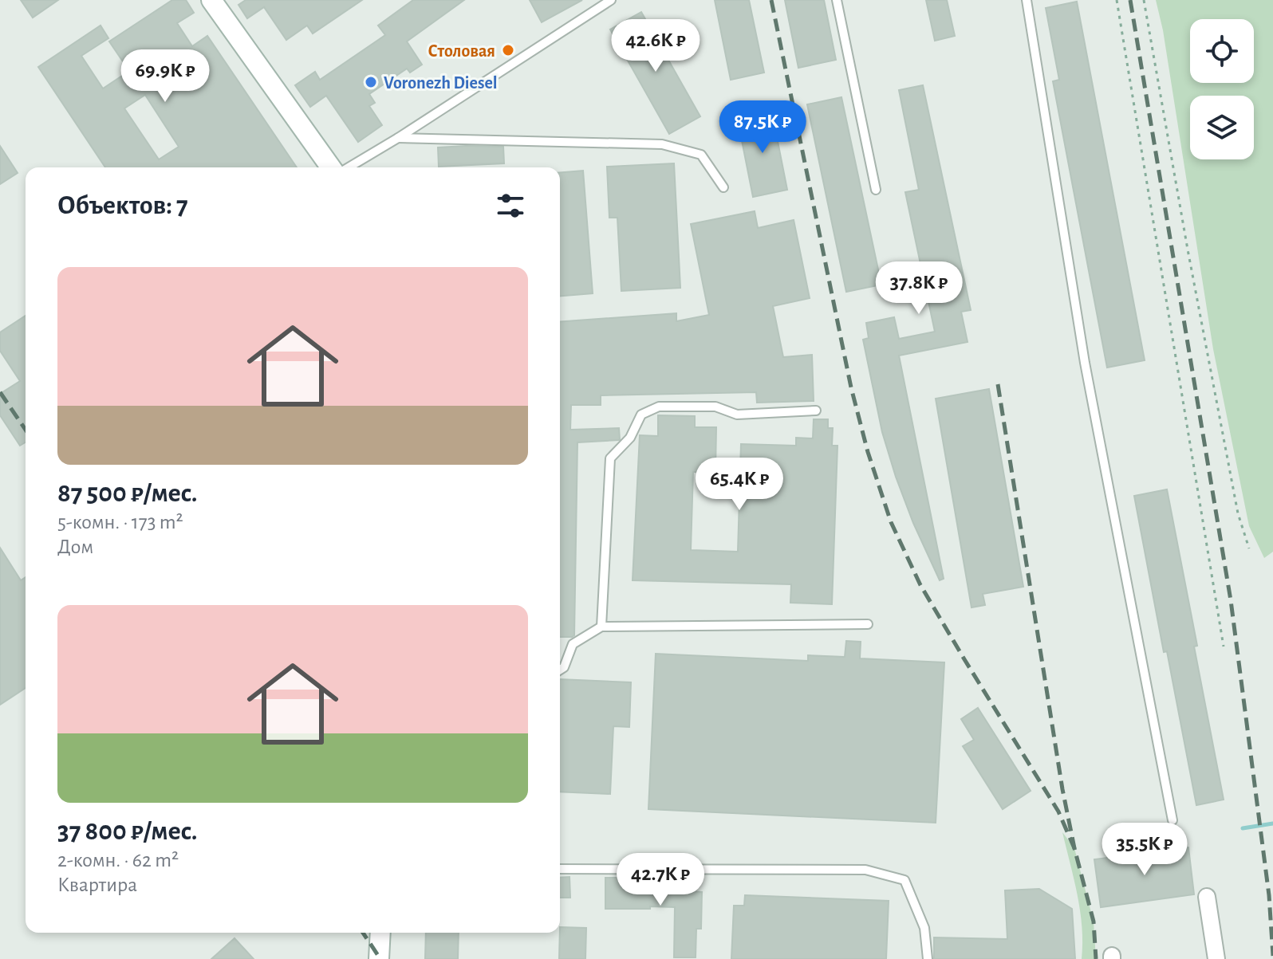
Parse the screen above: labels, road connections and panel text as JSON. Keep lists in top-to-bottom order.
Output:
{
  "places": ["Столовая", "Voronezh Diesel"],
  "page": {
    "price": [
      "42.6K ₽",
      "69.9K ₽",
      "87.5K ₽",
      "37.8K ₽",
      "65.4K ₽",
      "35.5K ₽",
      "42.7K ₽"
    ],
    "heading": "Объектов: 7",
    "list": [
      {
        "name": "87 500 ₽/мес.",
        "note": "5-комн. · 173 m² · Дом"
      },
      {
        "name": "37 800 ₽/мес.",
        "note": "2-комн. · 62 m² · Квартира"
      }
    ]
  }
}
